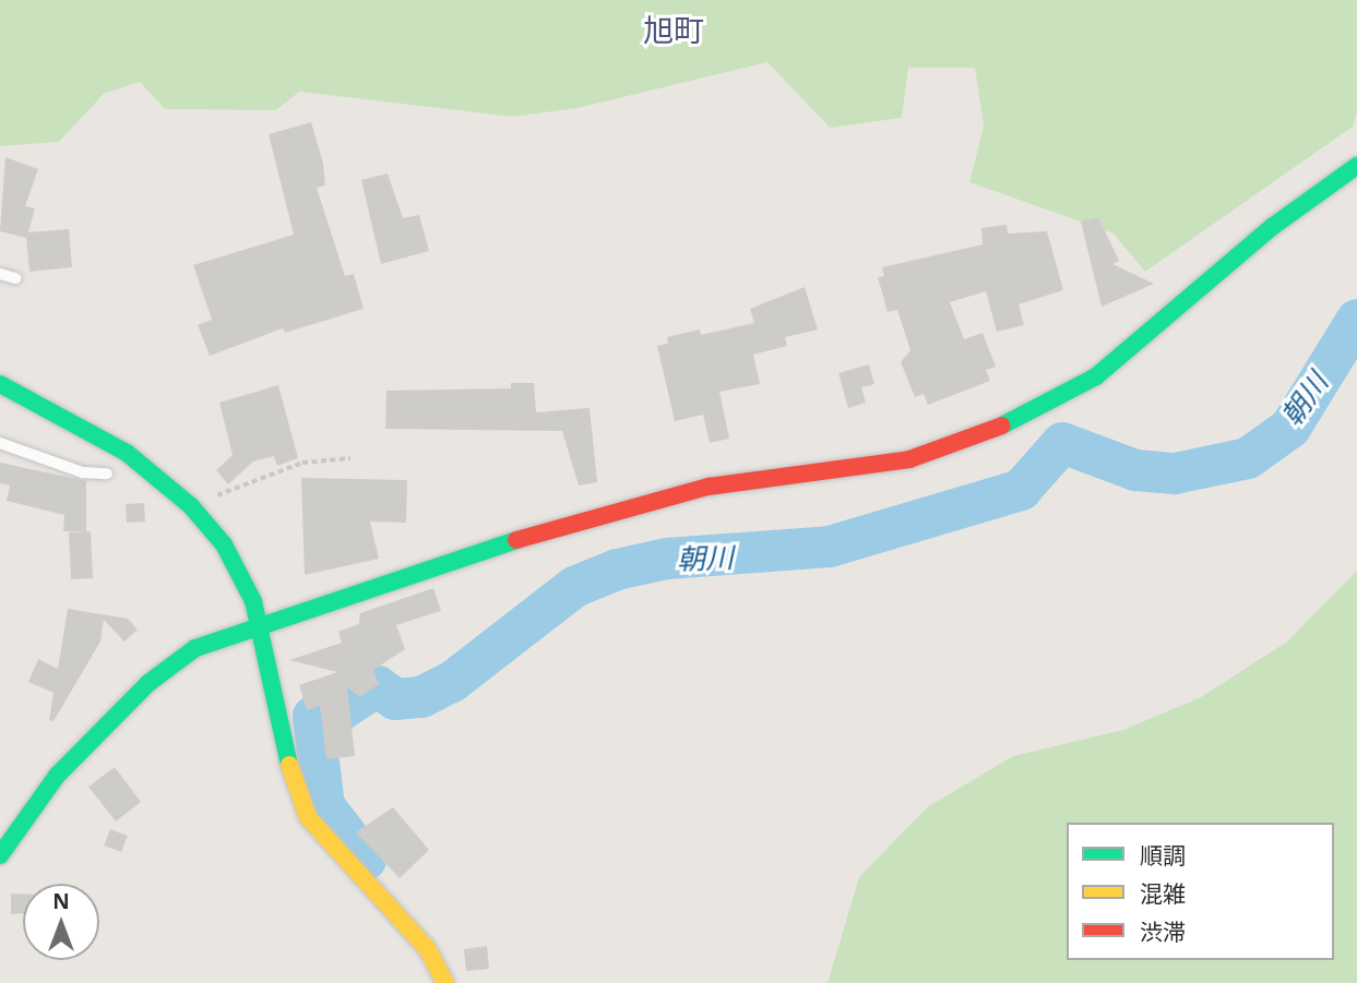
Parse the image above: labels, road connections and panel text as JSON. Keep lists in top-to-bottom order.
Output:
{
  "districts": ["旭町"],
  "water": ["朝川"],
  "legend": ["順調", "混雑", "渋滞"],
  "north": "top"
}
